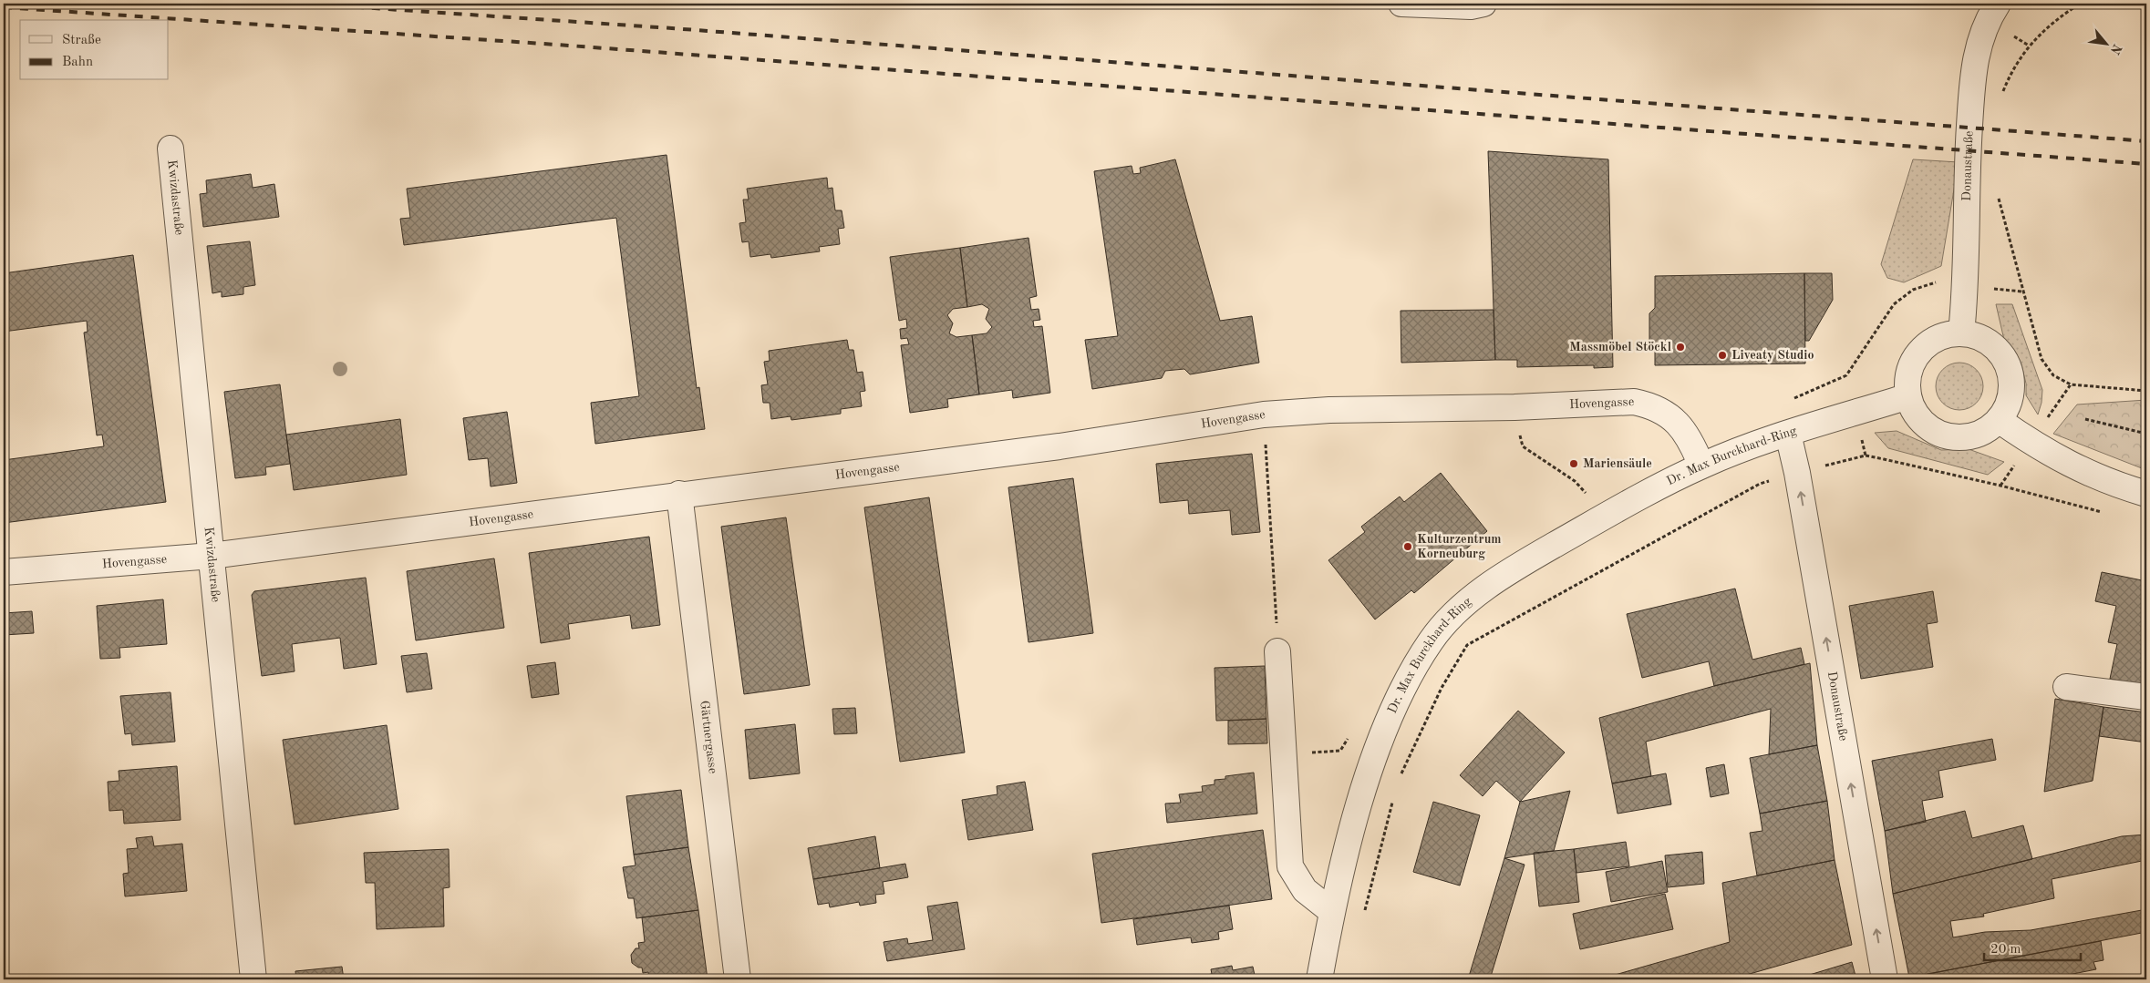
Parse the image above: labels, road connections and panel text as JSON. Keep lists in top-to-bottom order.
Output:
{
  "streets": {
    "street": [
      "Donaustraße",
      "Kwizdastraße",
      "Hovengasse",
      "Dr. Max Burckhard-Ring",
      "Gärtnergasse"
    ]
  },
  "crossings": [
    ["Donaustraße", "Dr. Max Burckhard-Ring"],
    ["Kwizdastraße", "Hovengasse"],
    ["Hovengasse", "Dr. Max Burckhard-Ring"],
    ["Hovengasse", "Gärtnergasse"]
  ],
  "one_way": ["Donaustraße"],
  "places": [
    "Massmöbel Stöckl",
    "Liveaty Studio",
    "Mariensäule",
    "Kulturzentrum Korneuburg"
  ],
  "legend": ["Straße", "Bahn"],
  "scale_bar": "20 m",
  "north": "bottom right"
}
